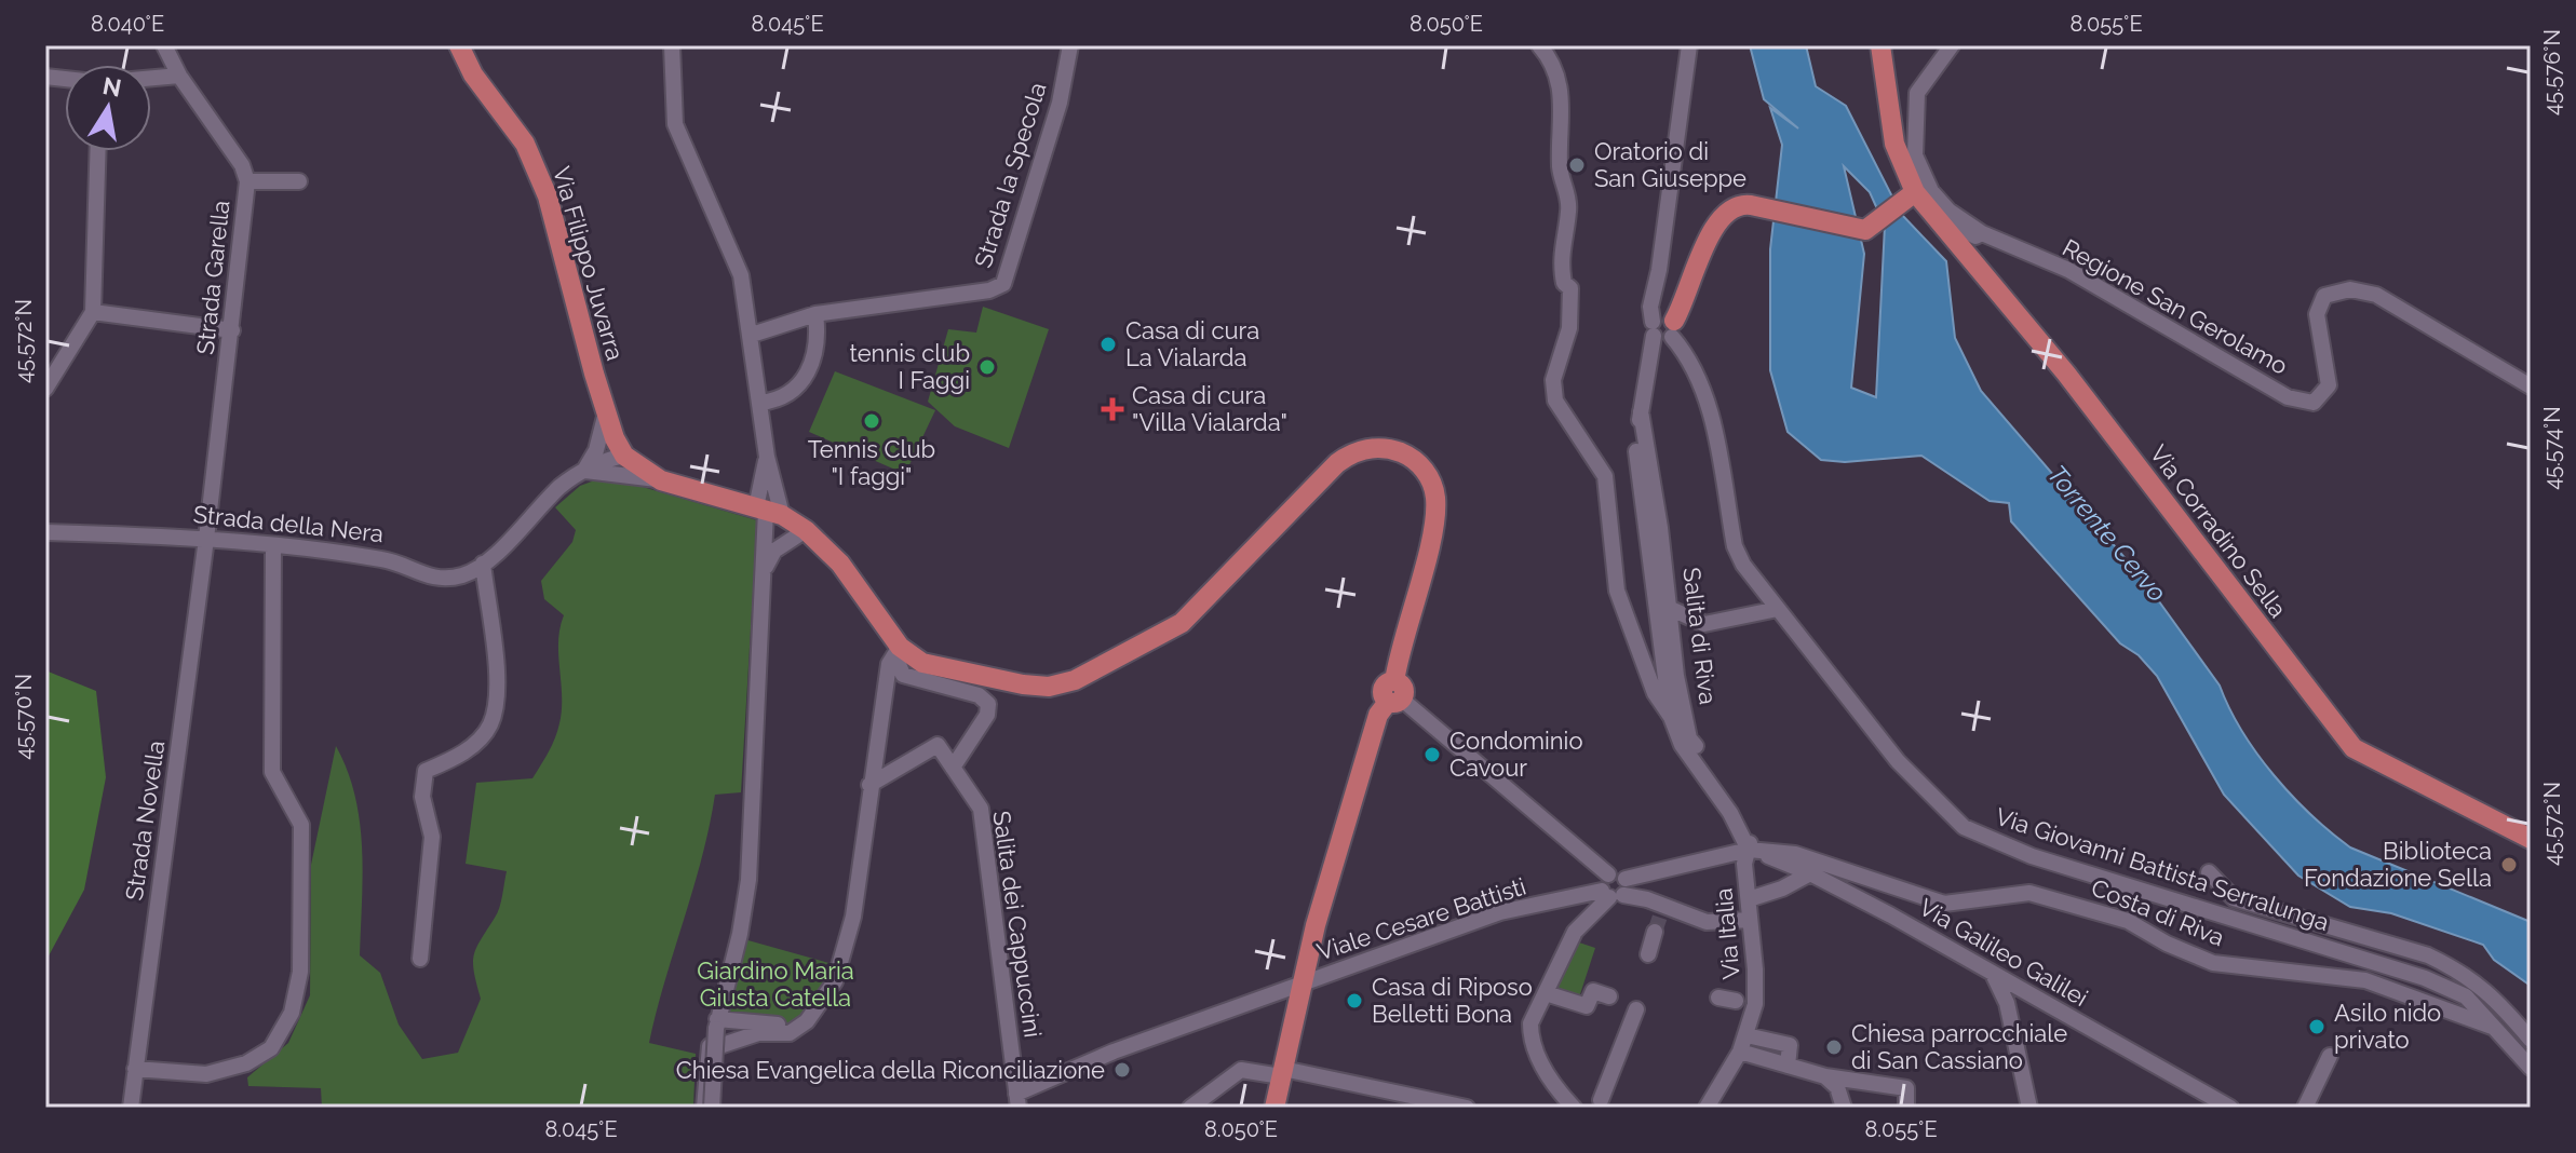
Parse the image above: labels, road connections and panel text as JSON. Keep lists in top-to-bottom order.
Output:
{
  "streets": {
    "main road": ["Via Filippo Juvarra", "Via Corradino Sella"],
    "street": [
      "Strada la Specola",
      "Strada Garella",
      "Regione San Gerolamo",
      "Strada della Nera",
      "Salita di Riva",
      "Strada Novella",
      "Via Giovanni Battista Serralunga",
      "Costa di Riva",
      "Viale Cesare Battisti",
      "Salita dei Cappuccini",
      "Via Italia",
      "Via Galileo Galilei"
    ]
  },
  "crossings": [
    ["Via Filippo Juvarra", "Strada della Nera"],
    ["Strada Garella", "Strada della Nera"],
    ["Strada Garella", "Strada Novella"],
    ["Strada della Nera", "Strada Novella"],
    ["Salita di Riva", "Costa di Riva"],
    ["Salita di Riva", "Via Italia"],
    ["Salita di Riva", "Via Galileo Galilei"],
    ["Via Giovanni Battista Serralunga", "Costa di Riva"],
    ["Costa di Riva", "Viale Cesare Battisti"],
    ["Costa di Riva", "Via Italia"],
    ["Costa di Riva", "Via Galileo Galilei"],
    ["Viale Cesare Battisti", "Salita dei Cappuccini"],
    ["Via Italia", "Via Galileo Galilei"]
  ],
  "water": ["Torrente Cervo"],
  "parks": ["Giardino Maria Giusta Catella"],
  "places": {
    "other": [
      "Oratorio di San Giuseppe",
      "Casa di cura La Vialarda",
      "tennis club I Faggi",
      "Tennis Club \"I faggi\"",
      "Condominio Cavour",
      "Biblioteca Fondazione Sella",
      "Casa di Riposo Belletti Bona",
      "Asilo nido privato",
      "Chiesa parrocchiale di San Cassiano",
      "Chiesa Evangelica della Riconciliazione"
    ],
    "health": ["Casa di cura \"Villa Vialarda\""]
  },
  "north": "top",
  "coordinates": [
    "8.040°E",
    "8.045°E",
    "8.050°E",
    "8.055°E",
    "45.576°N",
    "45.572°N",
    "45.574°N",
    "45.570°N"
  ]
}
